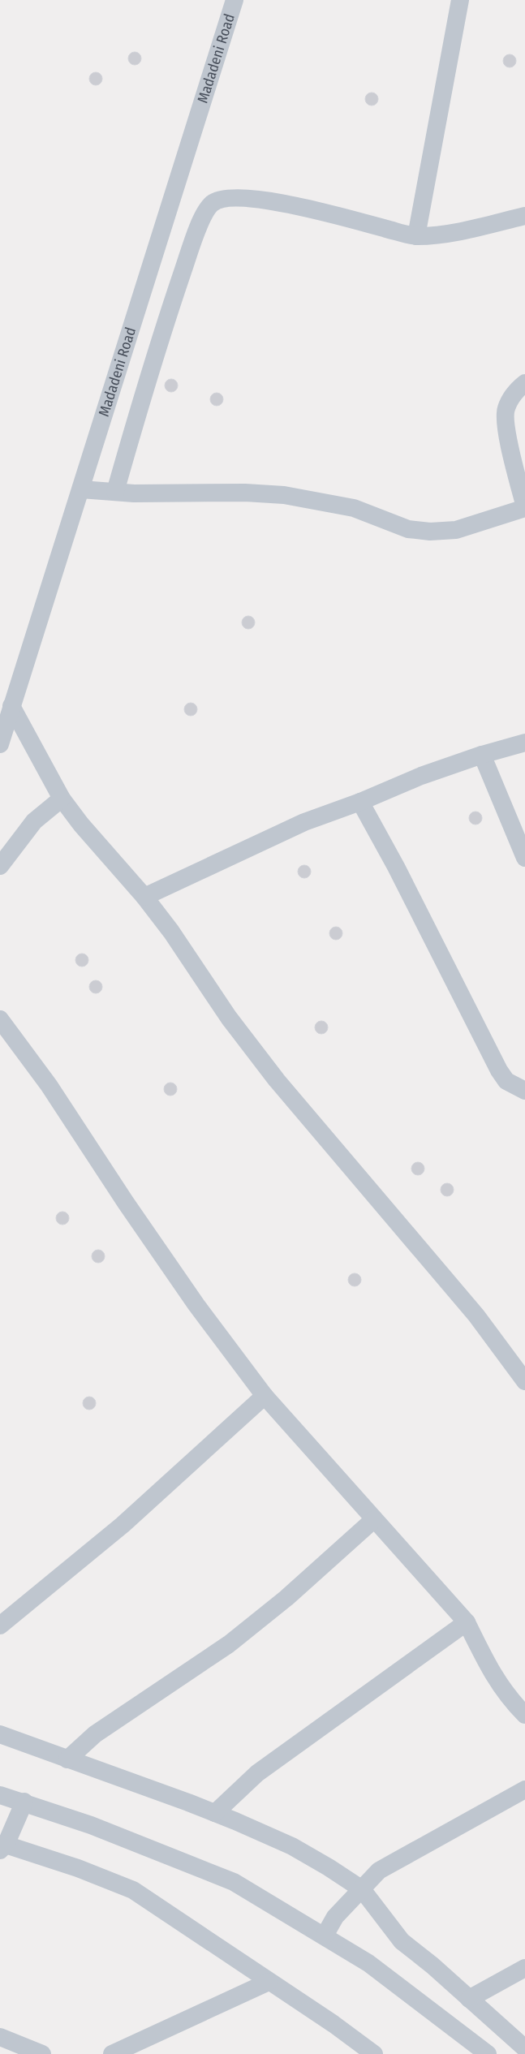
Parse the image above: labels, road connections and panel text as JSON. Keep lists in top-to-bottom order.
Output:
{
  "streets": {
    "street": ["Madadeni Road"]
  }
}
